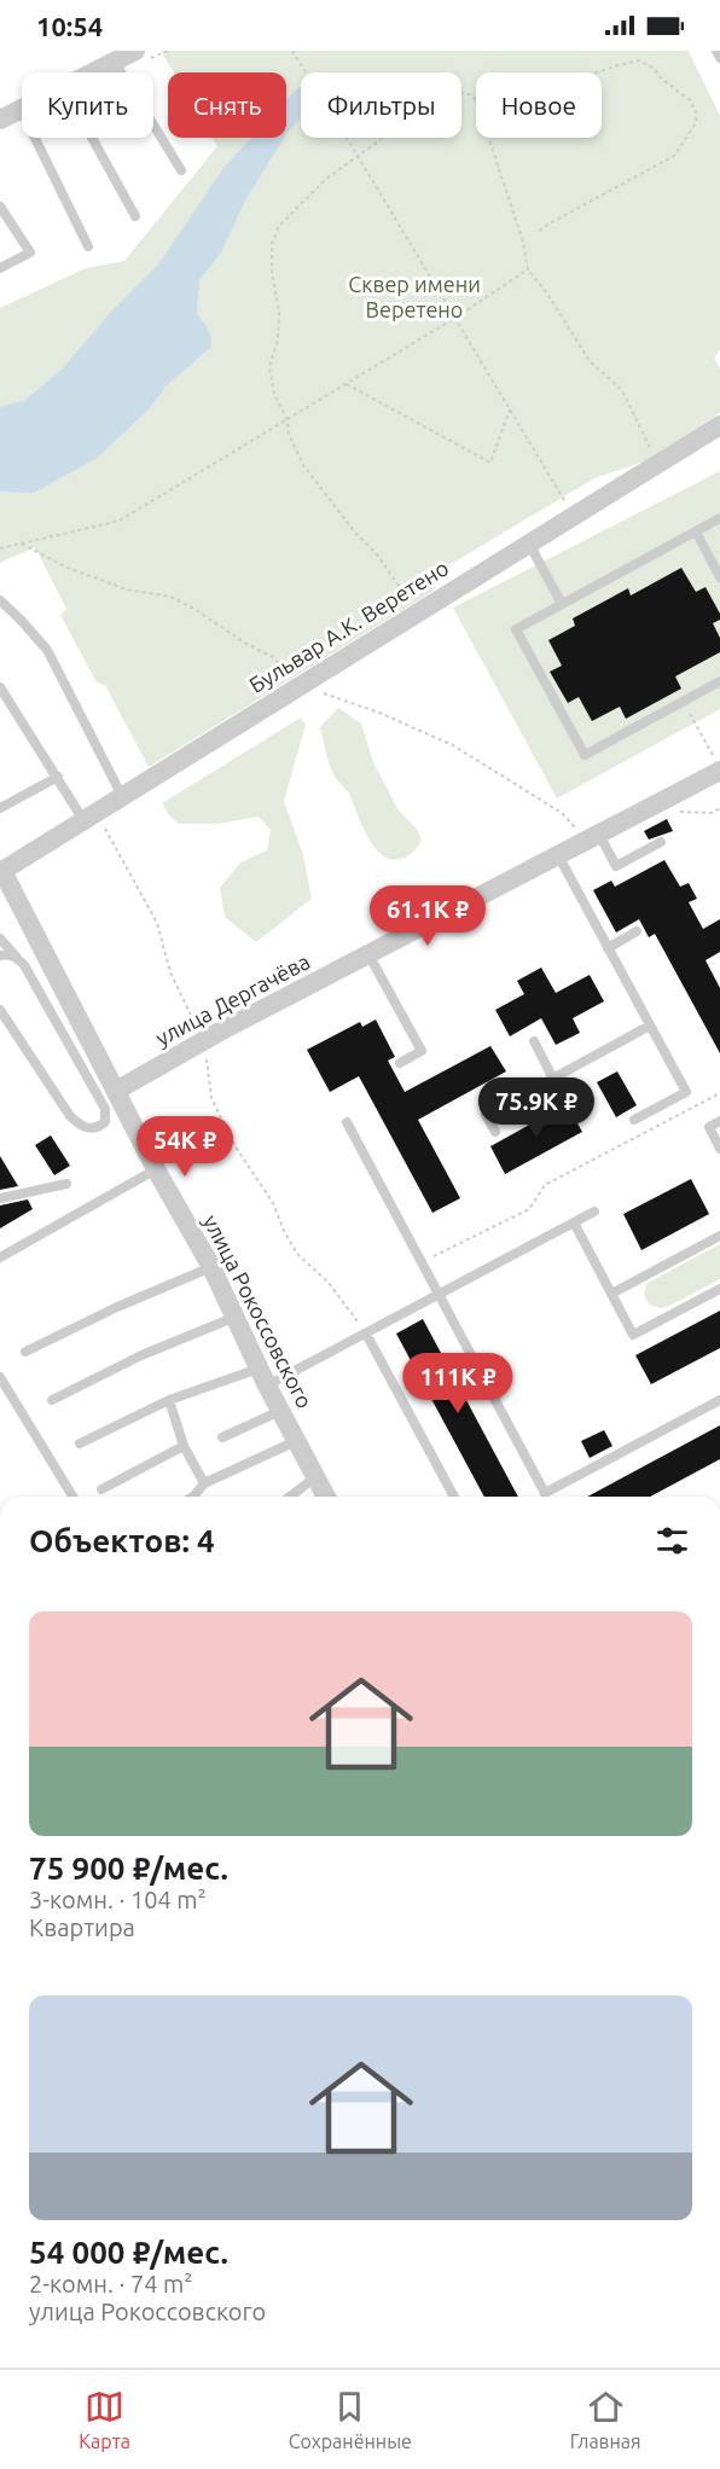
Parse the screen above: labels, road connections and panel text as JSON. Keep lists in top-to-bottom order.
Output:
{
  "streets": {
    "street": ["Бульвар А.К. Веретено", "улица Дергачёва", "улица Рокоссовского"]
  },
  "crossings": [
    ["Бульвар А.К. Веретено", "улица Рокоссовского"],
    ["улица Дергачёва", "улица Рокоссовского"]
  ],
  "parks": ["Сквер имени Веретено"],
  "page": {
    "status": "10:54",
    "chip": [
      "Купить",
      "Снять",
      "Фильтры",
      "Новое"
    ],
    "price": [
      "61.1K ₽",
      "75.9K ₽",
      "54K ₽",
      "111K ₽"
    ],
    "heading": "Объектов: 4",
    "list": [
      {
        "name": "75 900 ₽/мес.",
        "note": "3-комн. · 104 m² · Квартира"
      },
      {
        "name": "54 000 ₽/мес.",
        "note": "2-комн. · 74 m² · улица Рокоссовского"
      }
    ],
    "tabs": ["Карта", "Сохранённые", "Главная"]
  }
}
